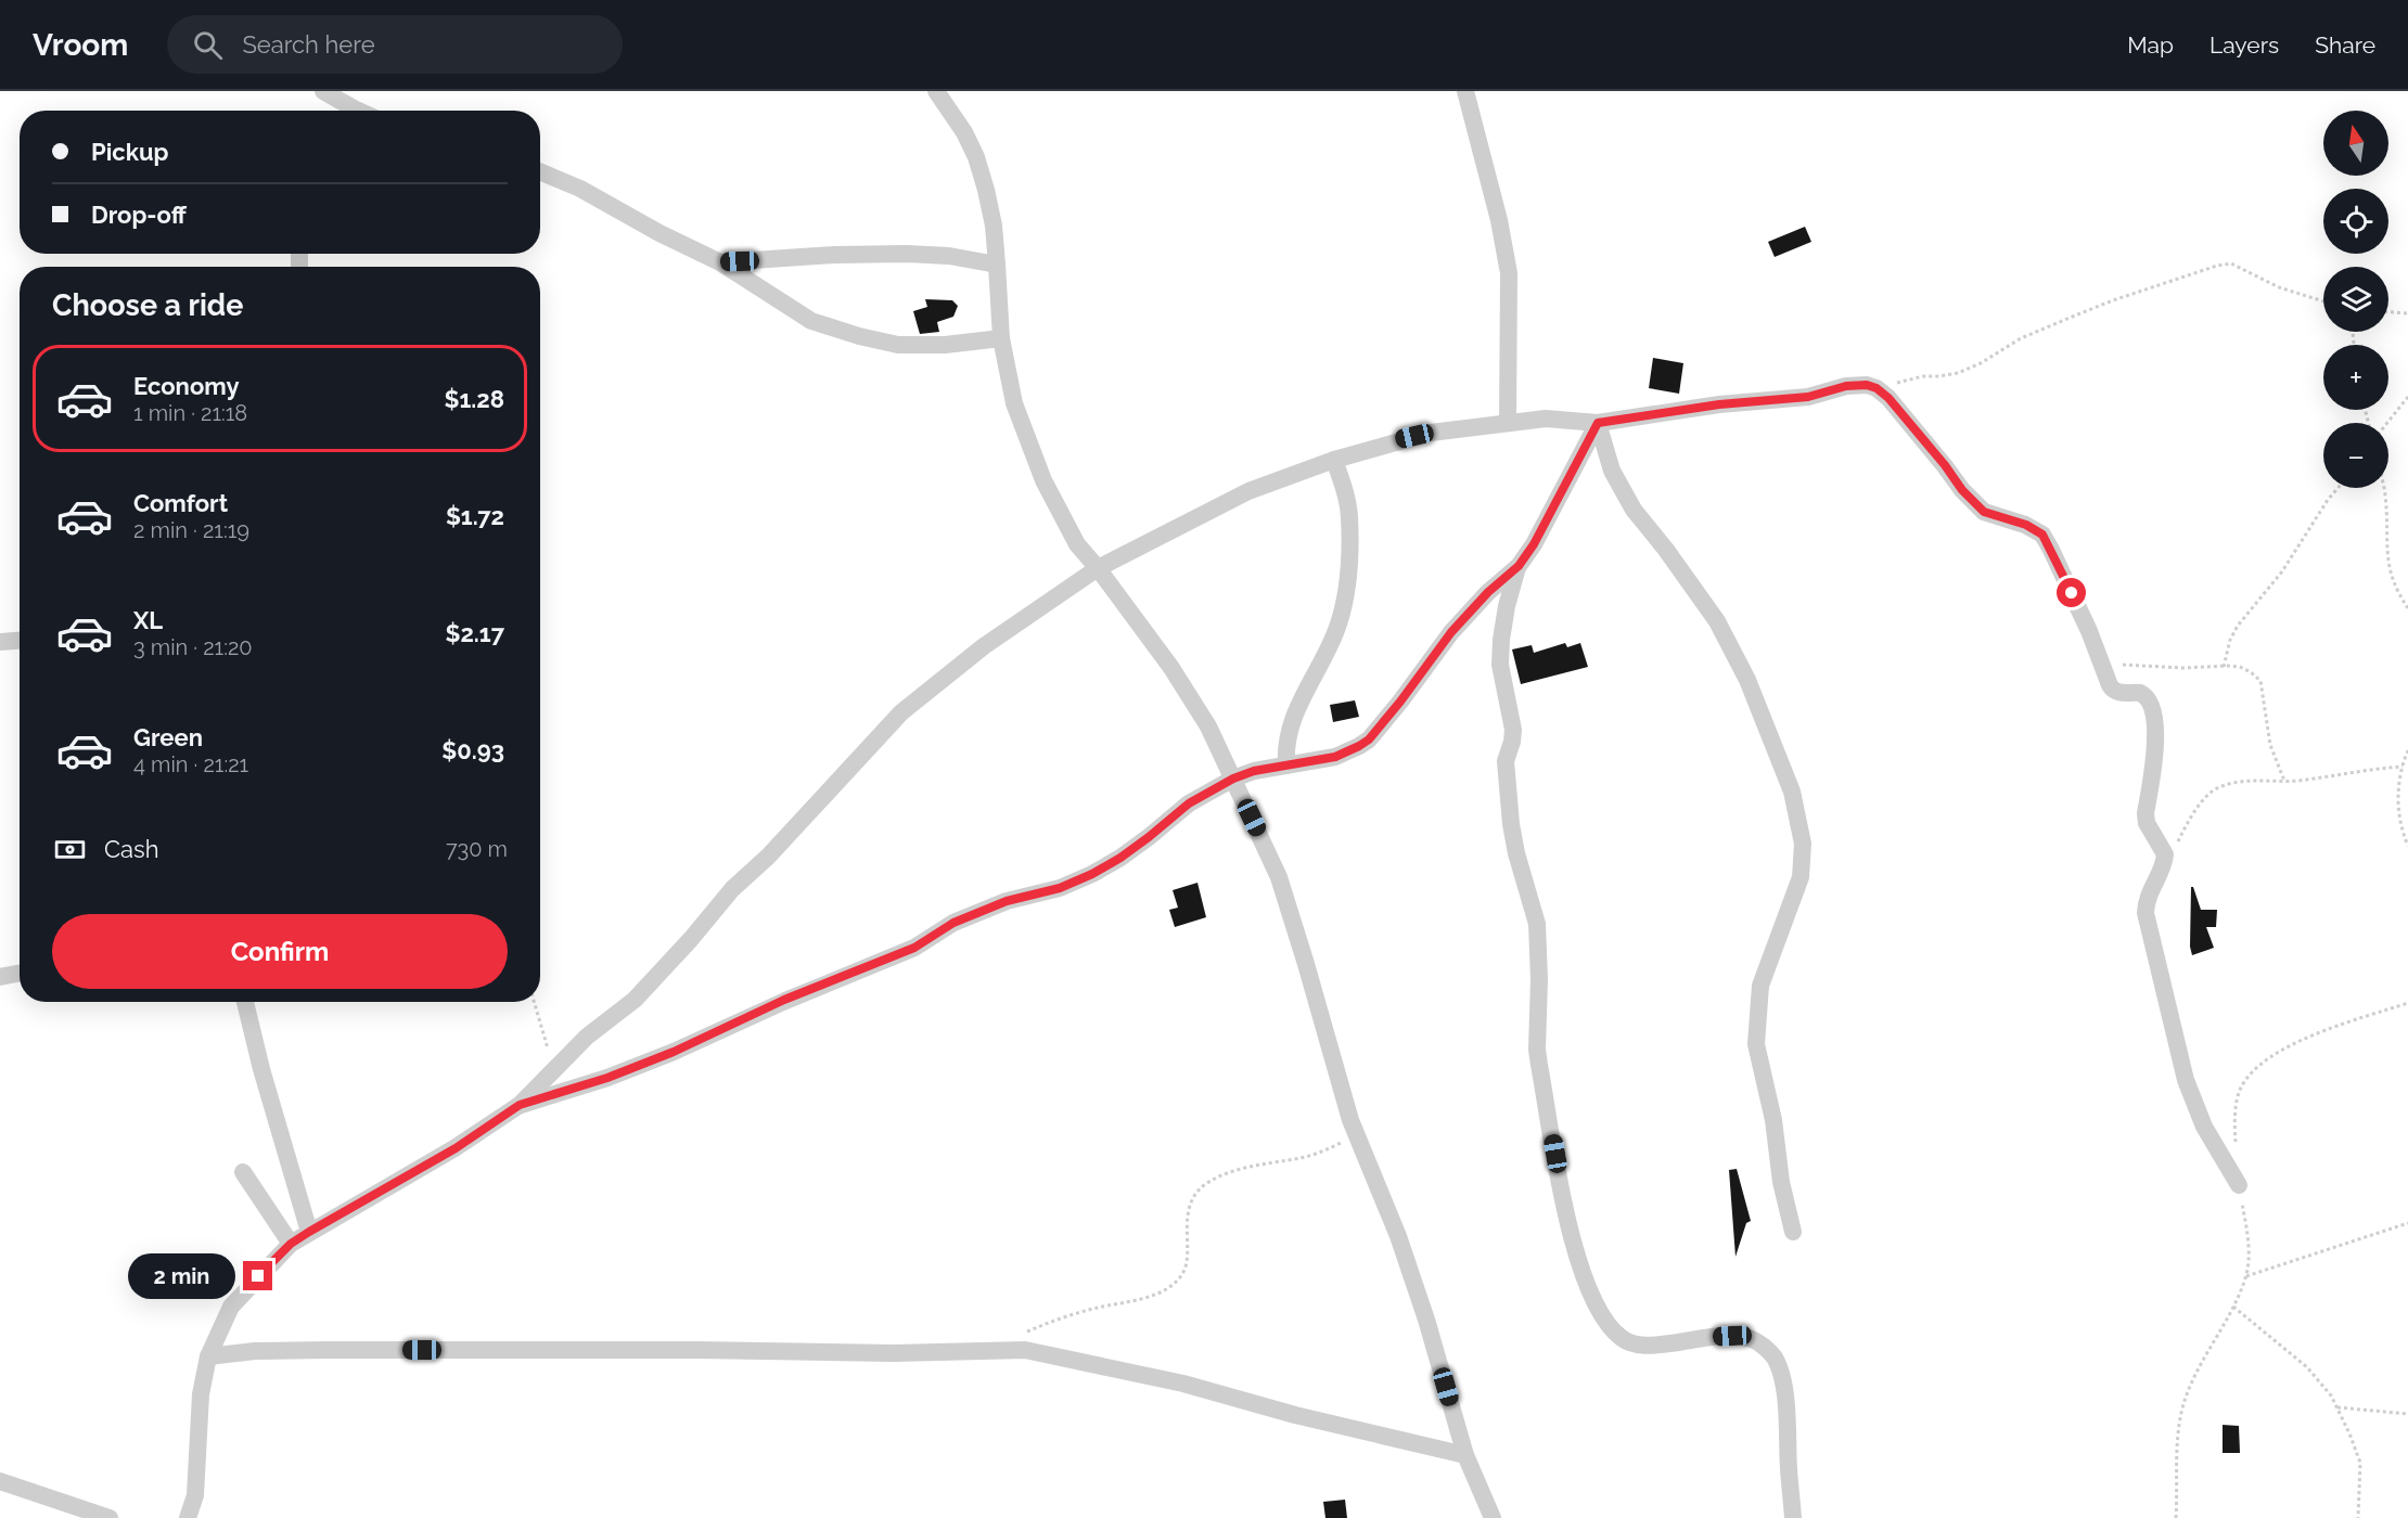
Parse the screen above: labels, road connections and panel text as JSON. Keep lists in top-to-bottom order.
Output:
{
  "north": "top",
  "page": {
    "header": "Vroom",
    "search": "Search here",
    "nav": ["Map", "Layers", "Share"],
    "map_buttons": ["+", "−"],
    "banner": ["Pickup", "Drop-off"],
    "heading": "Choose a ride",
    "list": [
      {
        "name": "Economy",
        "note": "1 min · 21:18",
        "value": "$1.28"
      },
      {
        "name": "Comfort",
        "note": "2 min · 21:19",
        "value": "$1.72"
      },
      {
        "name": "XL",
        "note": "3 min · 21:20",
        "value": "$2.17"
      },
      {
        "name": "Green",
        "note": "4 min · 21:21",
        "value": "$0.93"
      }
    ],
    "pay": ["Cash", "730 m"],
    "buttons": "Confirm",
    "bubble": "2 min"
  }
}
